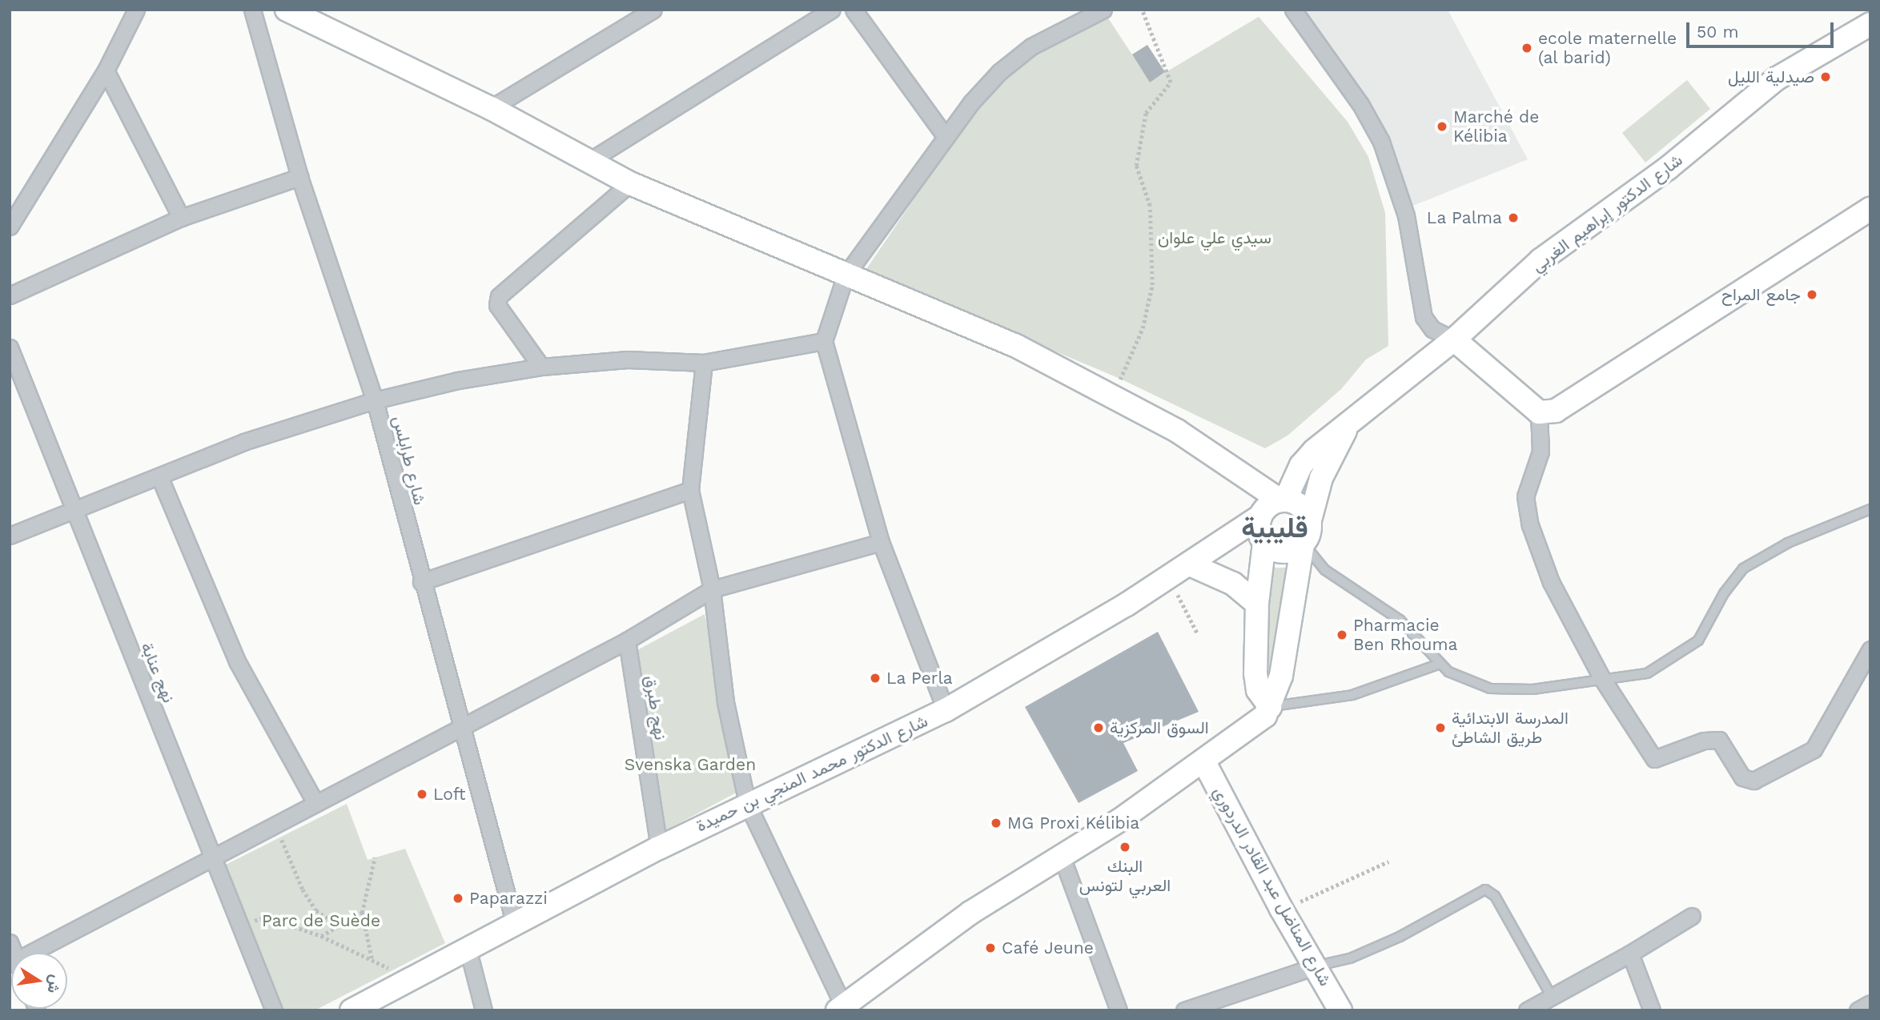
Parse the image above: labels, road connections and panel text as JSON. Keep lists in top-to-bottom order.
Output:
{
  "streets": {
    "street": [
      "شارع الدكتور إبراهيم الغربي",
      "شارع طرابلس",
      "نهج عنابة",
      "نهج طبرق",
      "شارع الدكتور محمد المنجي بن حميدة",
      "شارع المناضل عبد القادر الدردوري"
    ]
  },
  "crossings": [
    ["شارع الدكتور إبراهيم الغربي", "شارع الدكتور محمد المنجي بن حميدة"],
    ["شارع طرابلس", "شارع الدكتور محمد المنجي بن حميدة"],
    ["نهج طبرق", "شارع الدكتور محمد المنجي بن حميدة"]
  ],
  "districts": ["قليبية"],
  "parks": ["سيدي علي علوان", "Svenska Garden", "Parc de Suède"],
  "places": [
    "ecole maternelle (al barid)",
    "صيدلية الليل",
    "Marché de Kélibia",
    "La Palma",
    "جامع المراح",
    "Pharmacie Ben Rhouma",
    "La Perla",
    "السوق المركزية",
    "المدرسة الابتدائية طريق الشاطئ",
    "Loft",
    "MG Proxi Kélibia",
    "البنك العربي لتونس",
    "Paparazzi",
    "Café Jeune"
  ],
  "scale_bar": "50 m",
  "north": "right"
}
